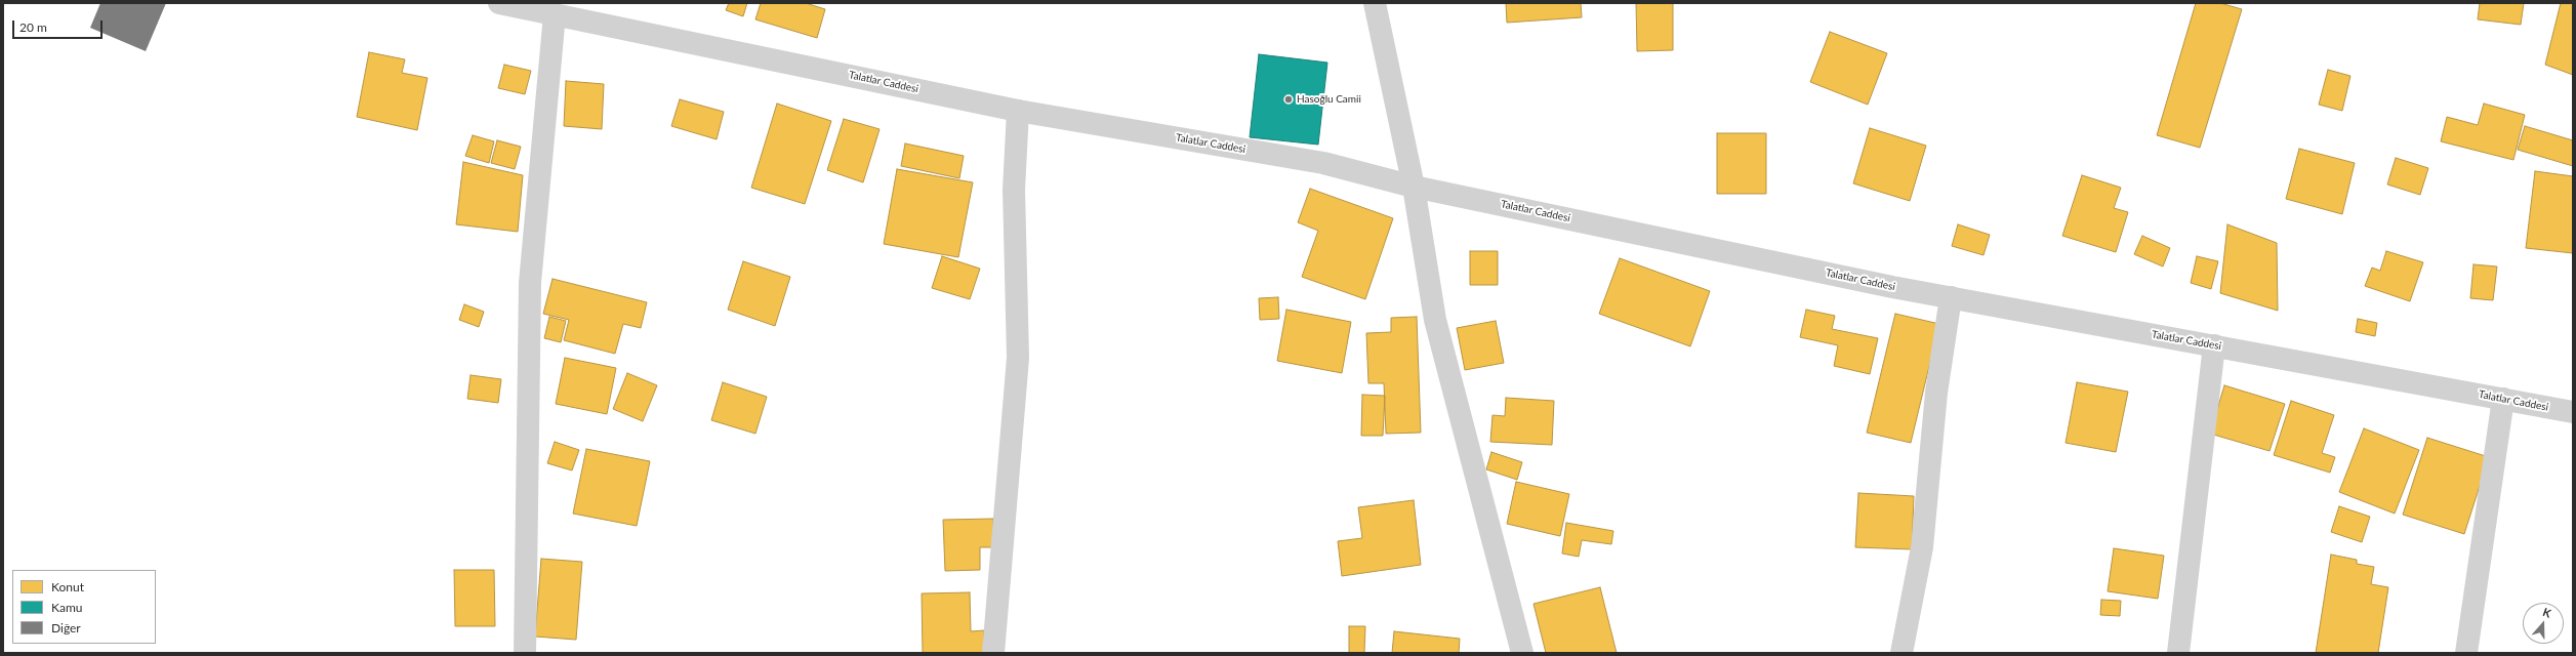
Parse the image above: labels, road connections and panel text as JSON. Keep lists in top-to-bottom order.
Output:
{
  "streets": {
    "street": ["Talatlar Caddesi"]
  },
  "places": ["Hasoğlu Camii"],
  "legend": ["Konut", "Kamu", "Diğer"],
  "scale_bar": "20 m",
  "north": "top"
}
